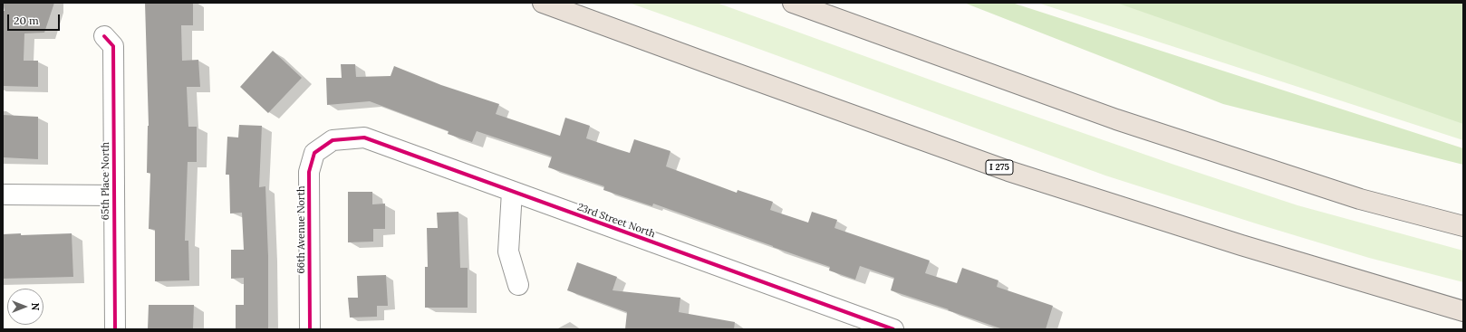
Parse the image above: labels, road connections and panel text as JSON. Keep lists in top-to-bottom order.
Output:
{
  "streets": {
    "highway": ["I 275"],
    "street": ["65th Place North", "23rd Street North", "66th Avenue North"]
  },
  "crossings": [
    ["23rd Street North", "66th Avenue North"]
  ],
  "scale_bar": "20 m",
  "north": "right"
}
